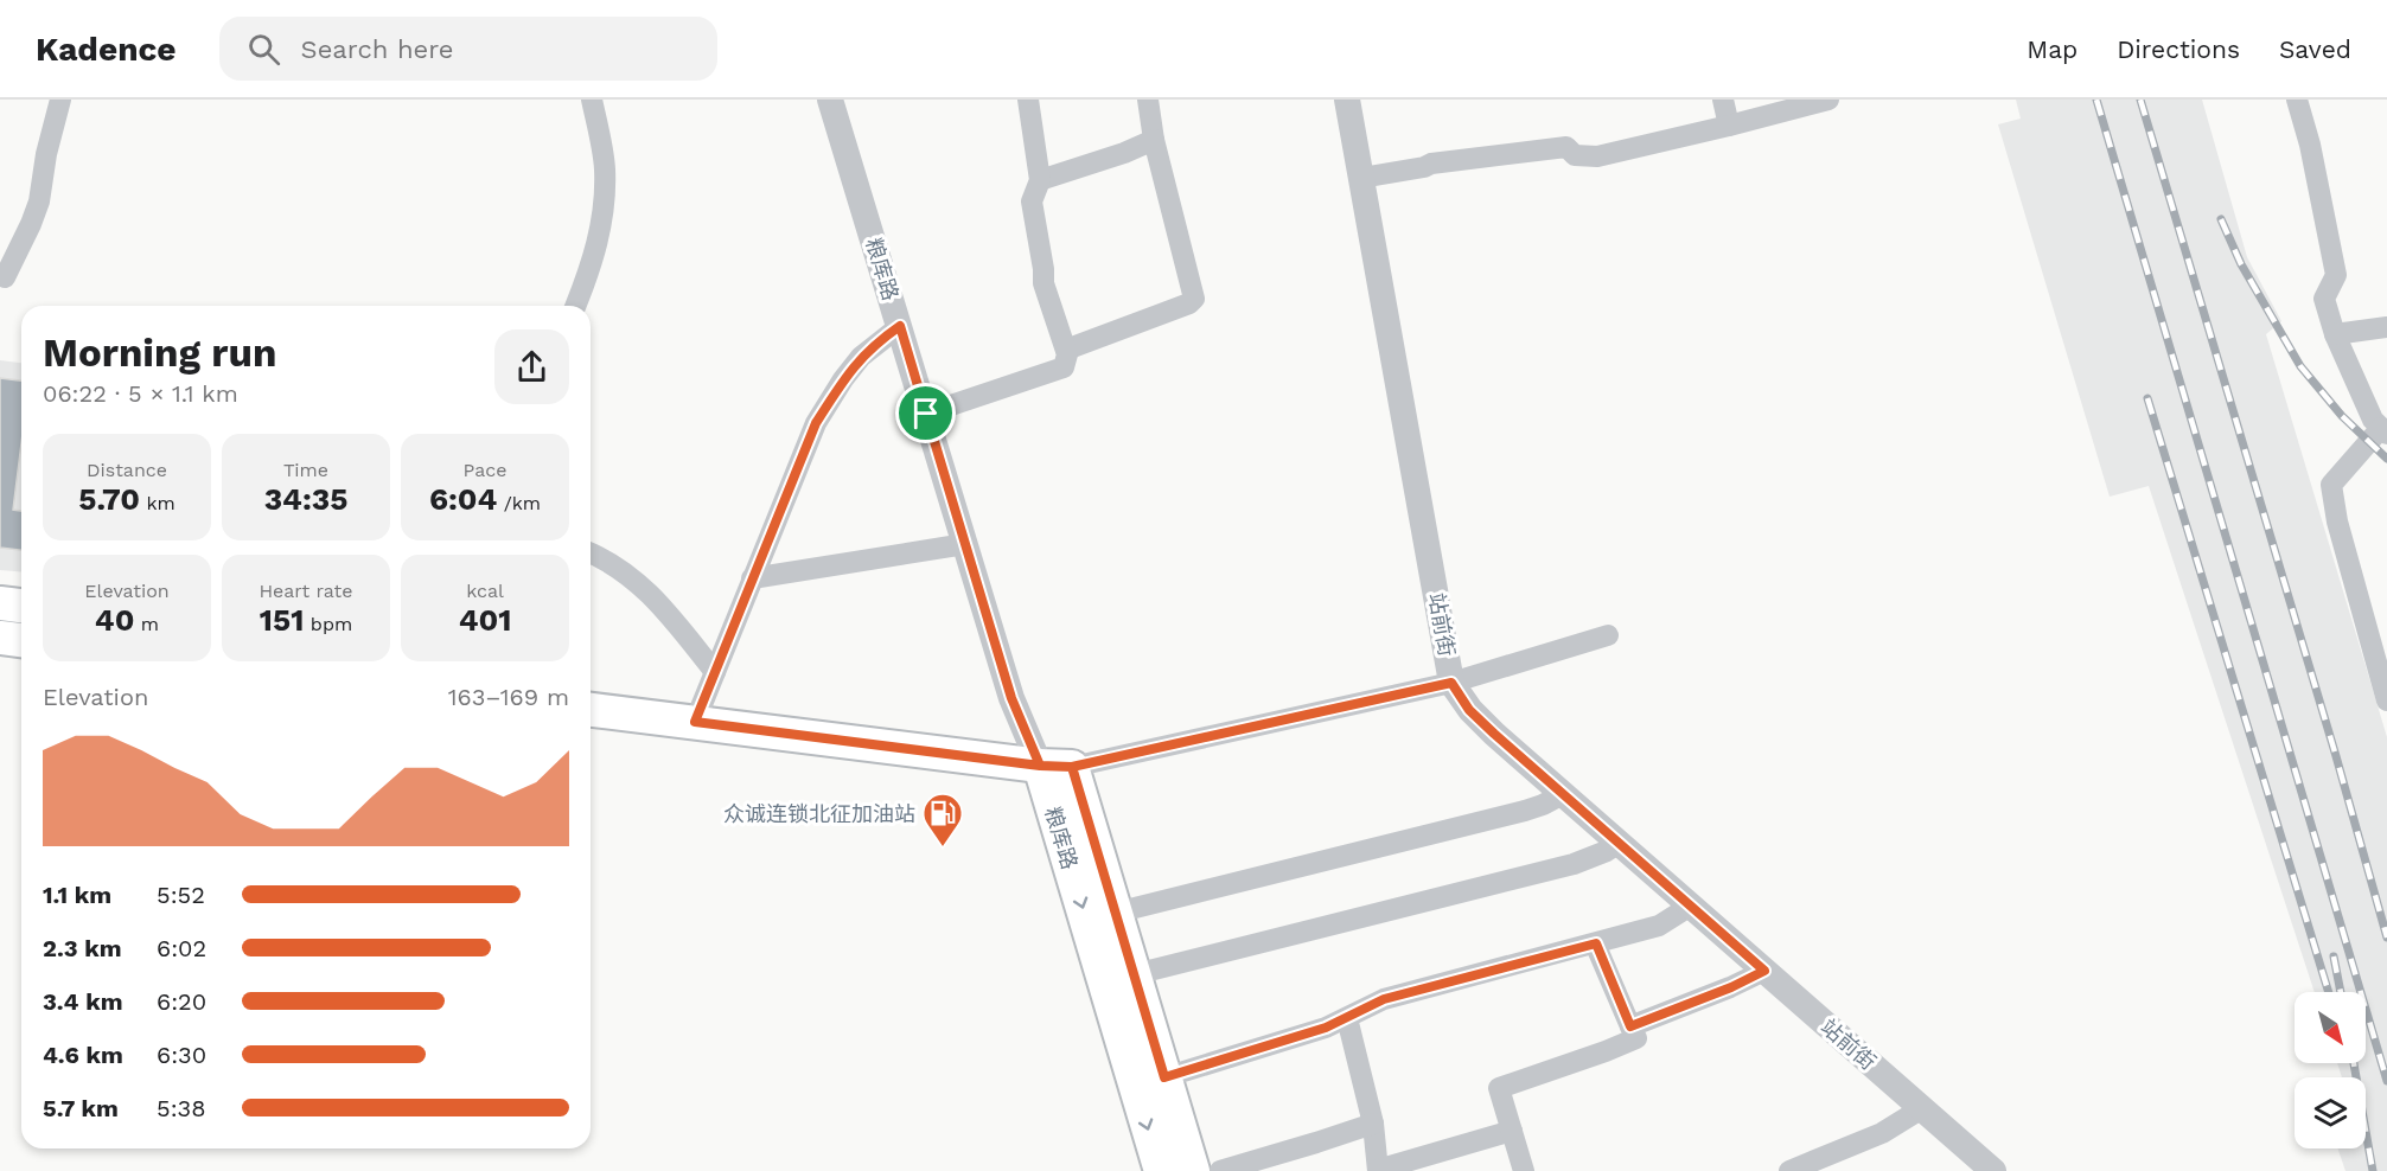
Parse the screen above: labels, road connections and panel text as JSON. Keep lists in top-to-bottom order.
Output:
{
  "streets": {
    "main road": ["粮库路"],
    "street": ["站前街"]
  },
  "places": {
    "fuel station": ["众诚连锁北征加油站"]
  },
  "north": "bottom right",
  "page": {
    "header": "Kadence",
    "search": "Search here",
    "nav": ["Map", "Directions", "Saved"],
    "heading": ["Morning run", "06:22 · 5 × 1.1 km"],
    "stats": [
      ["Distance", "5.70 km"],
      ["Time", "34:35"],
      ["Pace", "6:04 /km"],
      ["Elevation", "40 m"],
      ["Heart rate", "151 bpm"],
      ["kcal", "401"]
    ],
    "chart": ["Elevation", "163–169 m"],
    "list": [
      {
        "name": "1.1 km",
        "note": "5:52"
      },
      {
        "name": "2.3 km",
        "note": "6:02"
      },
      {
        "name": "3.4 km",
        "note": "6:20"
      },
      {
        "name": "4.6 km",
        "note": "6:30"
      },
      {
        "name": "5.7 km",
        "note": "5:38"
      }
    ]
  }
}
